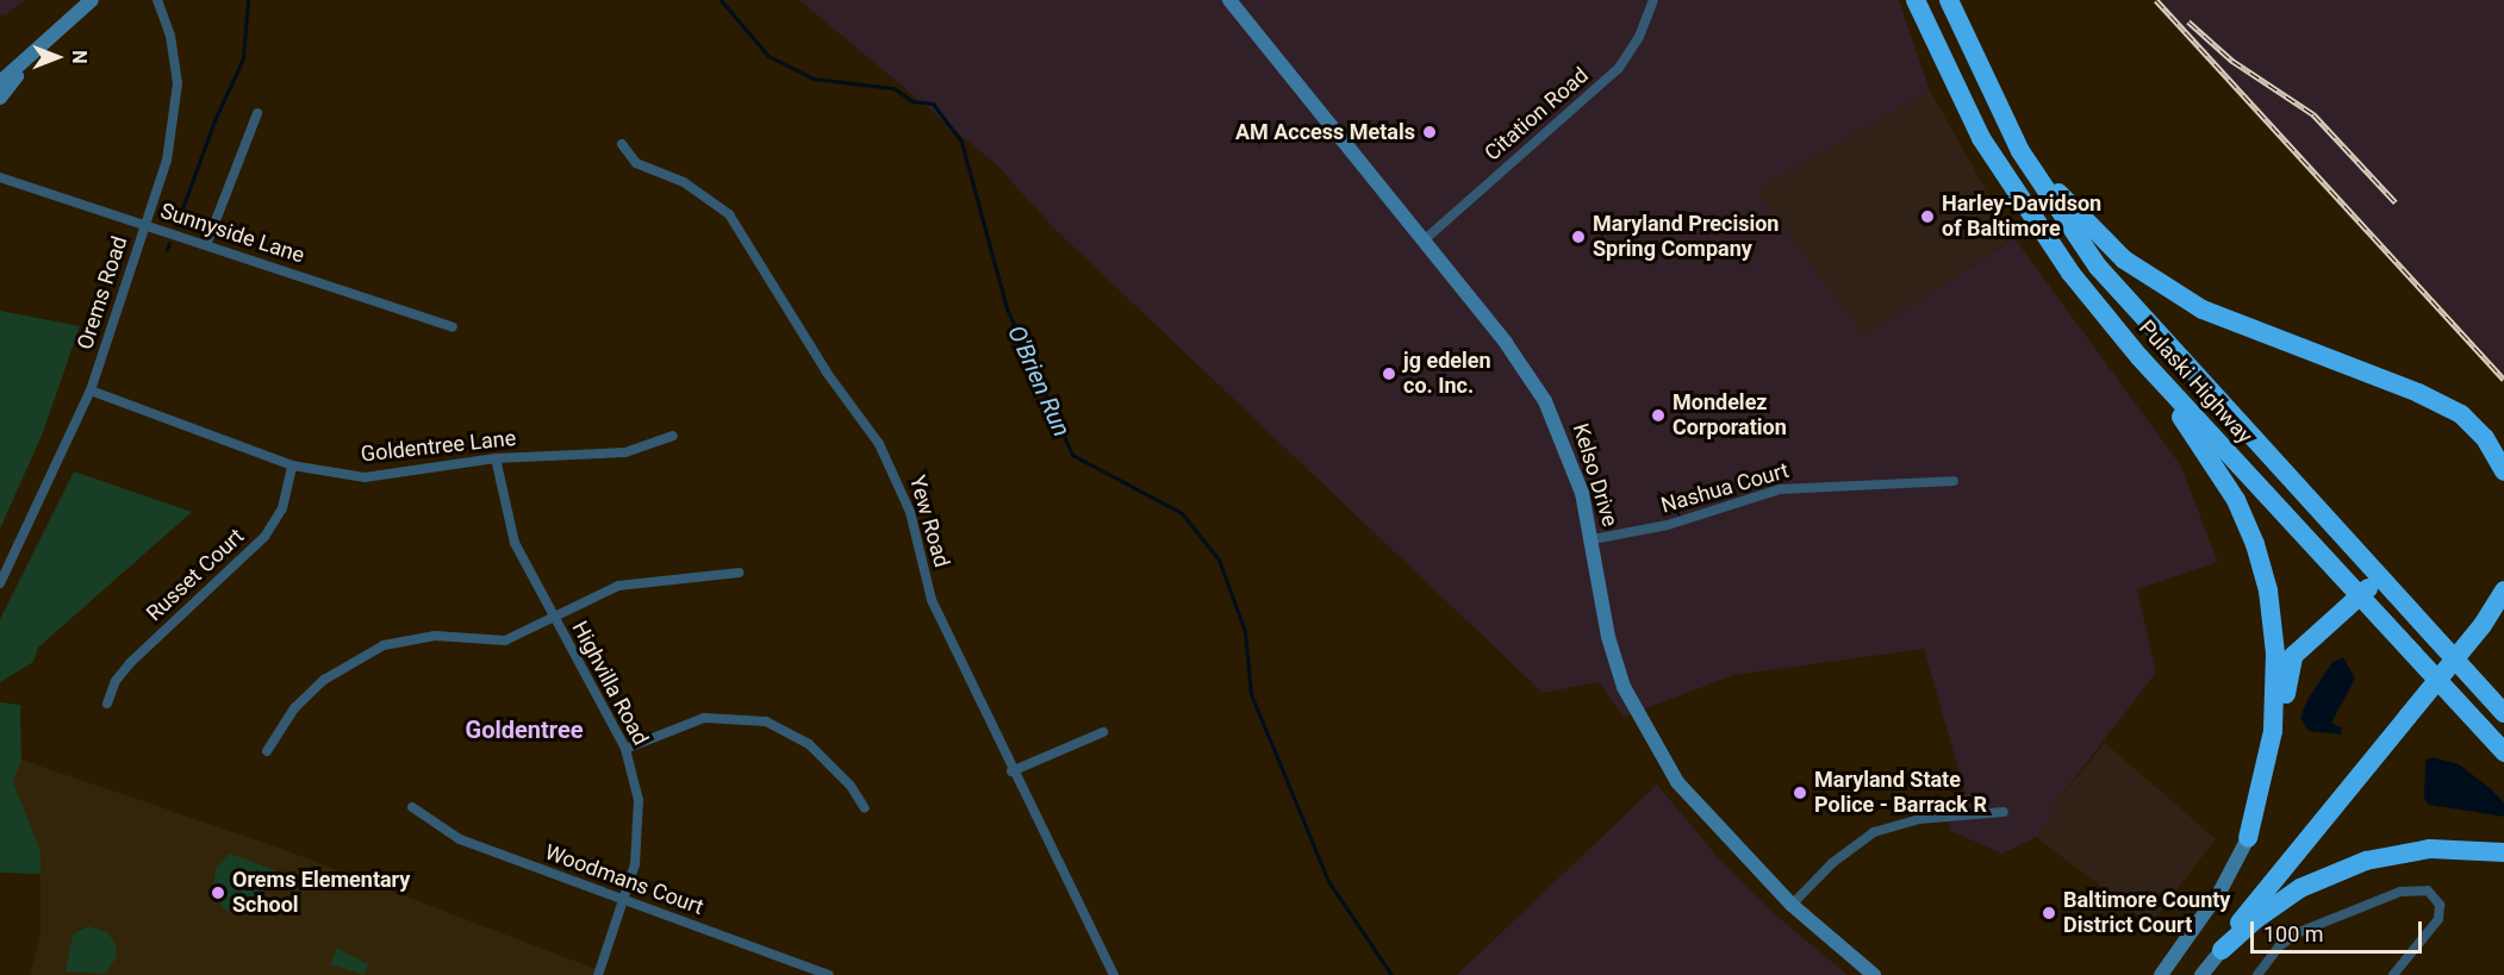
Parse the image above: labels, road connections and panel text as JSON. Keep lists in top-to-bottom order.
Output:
{
  "streets": {
    "highway": ["Pulaski Highway"],
    "street": [
      "Citation Road",
      "Sunnyside Lane",
      "Orems Road",
      "Goldentree Lane",
      "Kelso Drive",
      "Nashua Court",
      "Yew Road",
      "Russet Court",
      "Highvilla Road",
      "Woodmans Court"
    ]
  },
  "crossings": [
    ["Citation Road", "Kelso Drive"],
    ["Sunnyside Lane", "Orems Road"],
    ["Orems Road", "Goldentree Lane"],
    ["Goldentree Lane", "Russet Court"],
    ["Goldentree Lane", "Highvilla Road"],
    ["Kelso Drive", "Nashua Court"],
    ["Highvilla Road", "Woodmans Court"]
  ],
  "districts": ["Goldentree"],
  "water": ["O'Brien Run"],
  "places": [
    "AM Access Metals",
    "Harley-Davidson of Baltimore",
    "Maryland Precision Spring Company",
    "jg edelen co. Inc.",
    "Mondelez Corporation",
    "Maryland State Police - Barrack R",
    "Orems Elementary School",
    "Baltimore County District Court"
  ],
  "scale_bar": "100 m",
  "north": "right"
}
